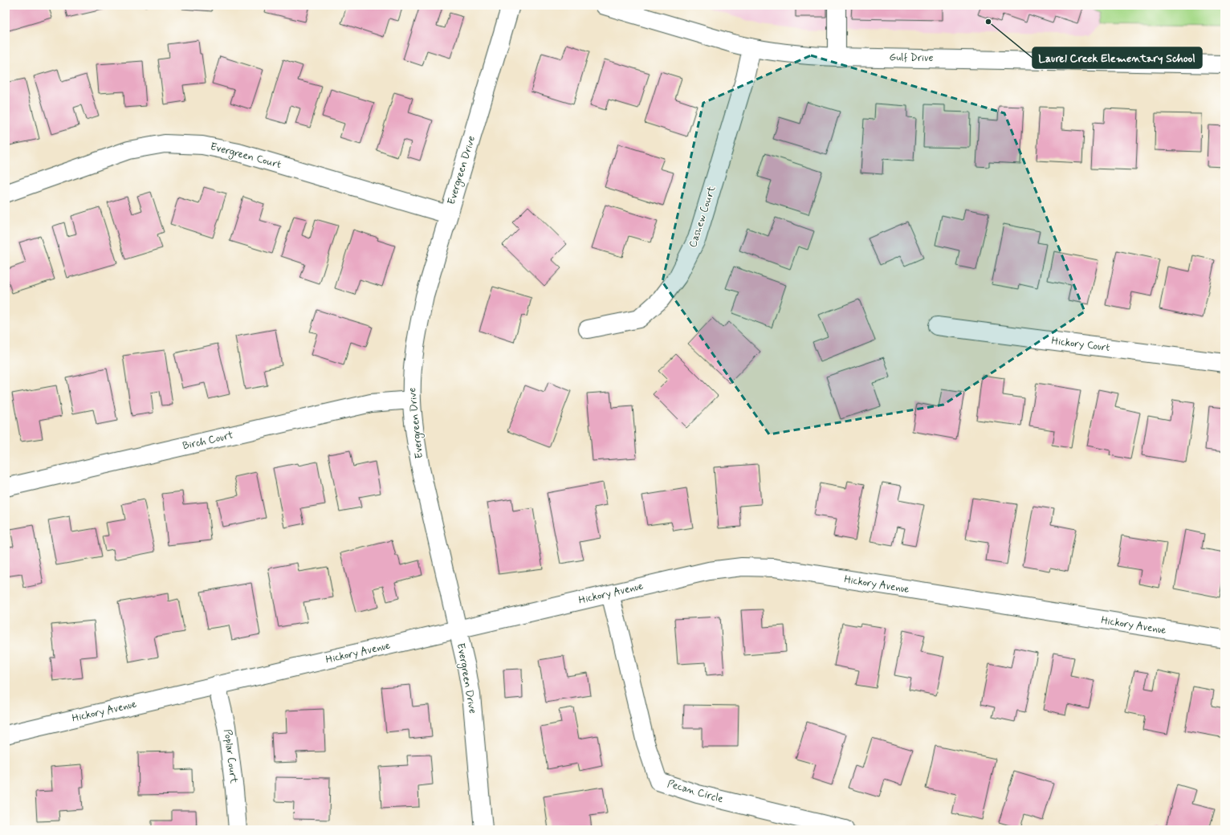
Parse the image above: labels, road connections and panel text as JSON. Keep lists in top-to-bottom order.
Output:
{
  "streets": {
    "street": [
      "Gulf Drive",
      "Evergreen Court",
      "Evergreen Drive",
      "Cashew Court",
      "Hickory Court",
      "Birch Court",
      "Hickory Avenue",
      "Poplar Court",
      "Pecan Circle"
    ]
  },
  "crossings": [
    ["Gulf Drive", "Cashew Court"],
    ["Evergreen Court", "Evergreen Drive"],
    ["Evergreen Drive", "Birch Court"],
    ["Evergreen Drive", "Hickory Avenue"],
    ["Hickory Avenue", "Poplar Court"],
    ["Hickory Avenue", "Pecan Circle"]
  ],
  "places": ["Laurel Creek Elementary School"]
}
